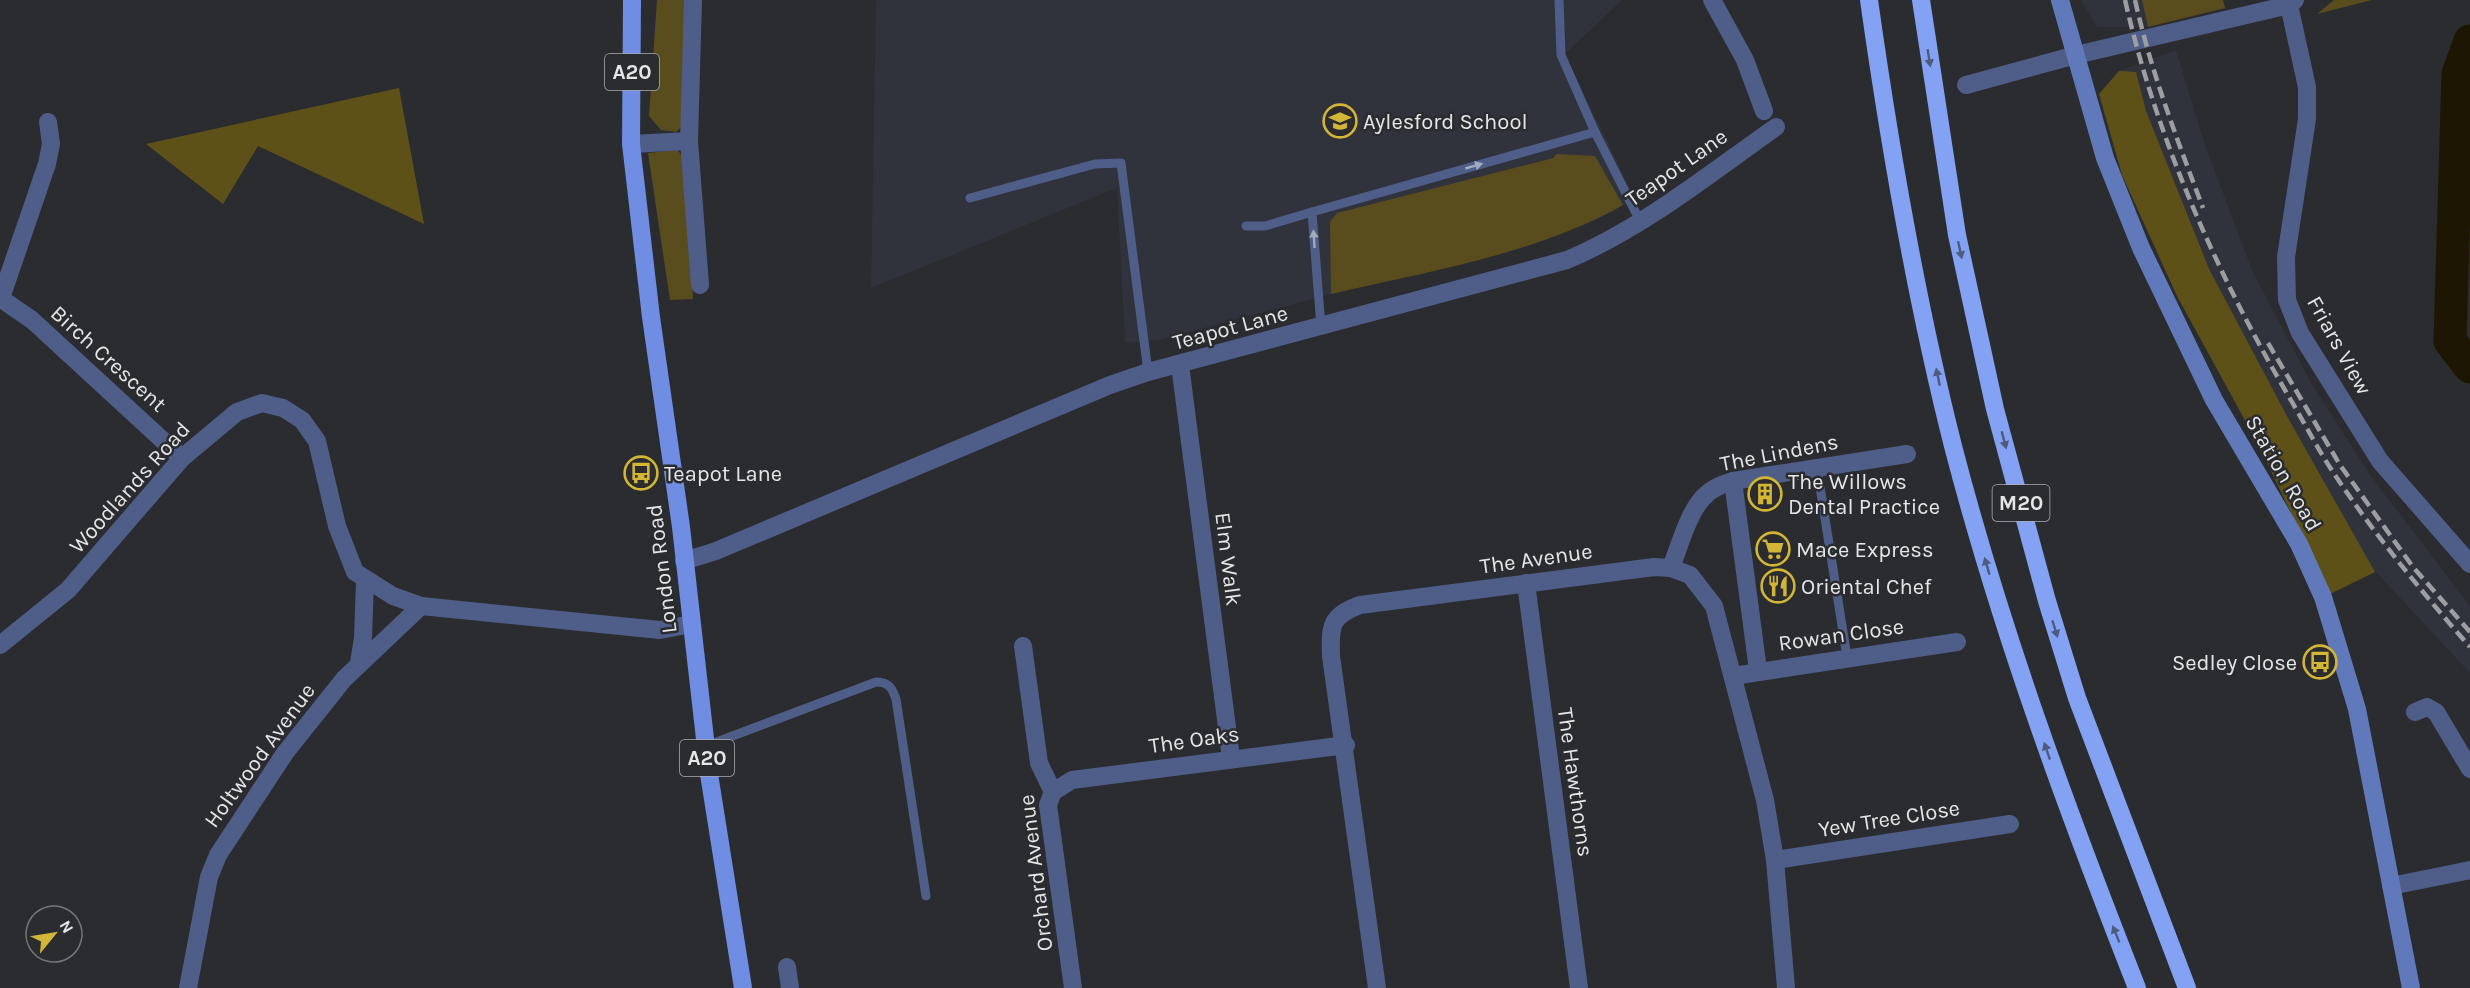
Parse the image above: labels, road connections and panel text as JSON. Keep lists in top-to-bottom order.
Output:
{
  "streets": {
    "highway": ["M20"],
    "main road": ["A20", "London Road"],
    "street": [
      "Teapot Lane",
      "Friars View",
      "Birch Crescent",
      "The Lindens",
      "Station Road",
      "Woodlands Road",
      "The Avenue",
      "Elm Walk",
      "Rowan Close",
      "The Oaks",
      "Holtwood Avenue",
      "The Hawthorns",
      "Yew Tree Close",
      "Orchard Avenue"
    ]
  },
  "crossings": [
    ["Teapot Lane", "Elm Walk"],
    ["Teapot Lane", "London Road"],
    ["Birch Crescent", "Woodlands Road"],
    ["The Lindens", "The Avenue"],
    ["Woodlands Road", "London Road"],
    ["Woodlands Road", "Holtwood Avenue"],
    ["The Avenue", "The Oaks"],
    ["The Avenue", "The Hawthorns"],
    ["Elm Walk", "The Oaks"],
    ["The Oaks", "Orchard Avenue"]
  ],
  "places": {
    "school or university": ["Aylesford School"],
    "bus stop": ["Teapot Lane", "Sedley Close"],
    "building": ["The Willows Dental Practice"],
    "supermarket": ["Mace Express"],
    "restaurant": ["Oriental Chef"]
  },
  "north": "top right"
}
